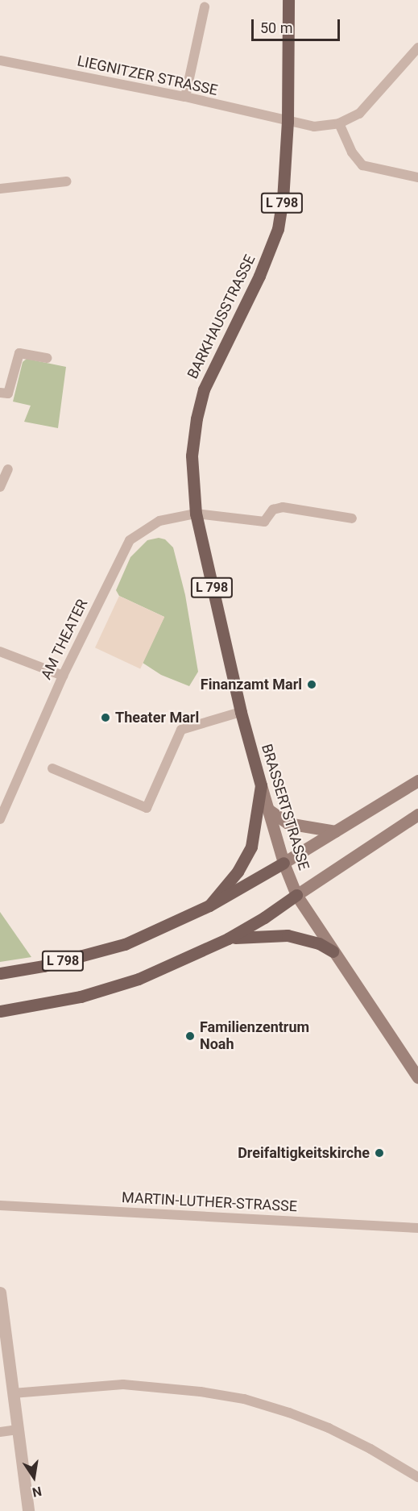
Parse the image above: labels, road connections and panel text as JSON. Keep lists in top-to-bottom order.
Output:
{
  "streets": {
    "main road": ["L 798", "BARKHAUSSTRASSE", "BRASSERTSTRASSE"],
    "street": ["LIEGNITZER STRASSE", "AM THEATER", "MARTIN-LUTHER-STRASSE"]
  },
  "crossings": [
    ["LIEGNITZER STRASSE", "BARKHAUSSTRASSE"],
    ["L 798", "BRASSERTSTRASSE"],
    ["BARKHAUSSTRASSE", "AM THEATER"],
    ["BARKHAUSSTRASSE", "BRASSERTSTRASSE"],
    ["AM THEATER", "BRASSERTSTRASSE"]
  ],
  "places": [
    "Finanzamt Marl",
    "Theater Marl",
    "Familienzentrum Noah",
    "Dreifaltigkeitskirche"
  ],
  "scale_bar": "50 m",
  "north": "bottom"
}
